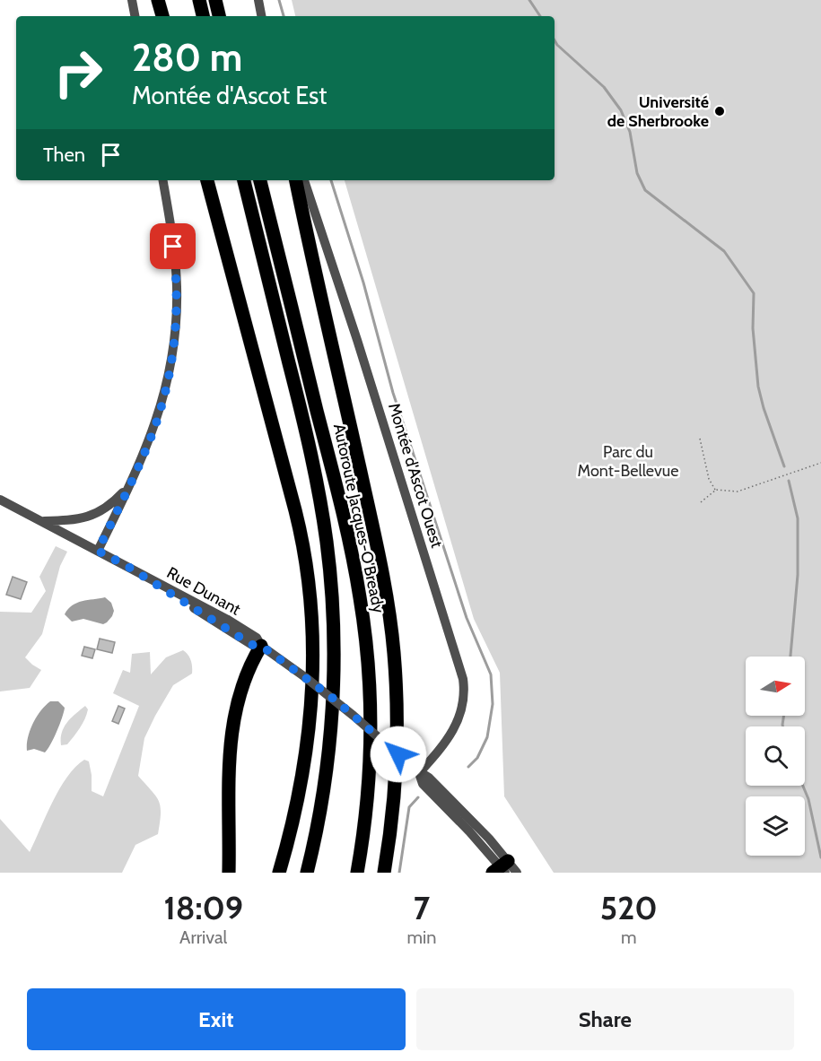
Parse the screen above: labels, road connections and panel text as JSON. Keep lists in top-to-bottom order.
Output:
{
  "streets": {
    "highway": ["Autoroute Jacques-O'Bready"],
    "street": ["Montée d'Ascot Ouest", "Rue Dunant"]
  },
  "crossings": [
    ["Montée d'Ascot Ouest", "Rue Dunant"]
  ],
  "parks": ["Parc du Mont-Bellevue"],
  "places": ["Université de Sherbrooke"],
  "north": "right",
  "page": {
    "turn": ["280 m", "Montée d'Ascot Est"],
    "then": "Then",
    "eta": [
      "18:09",
      "Arrival",
      "7",
      "min",
      "520",
      "m"
    ],
    "buttons": ["Exit", "Share"]
  }
}
